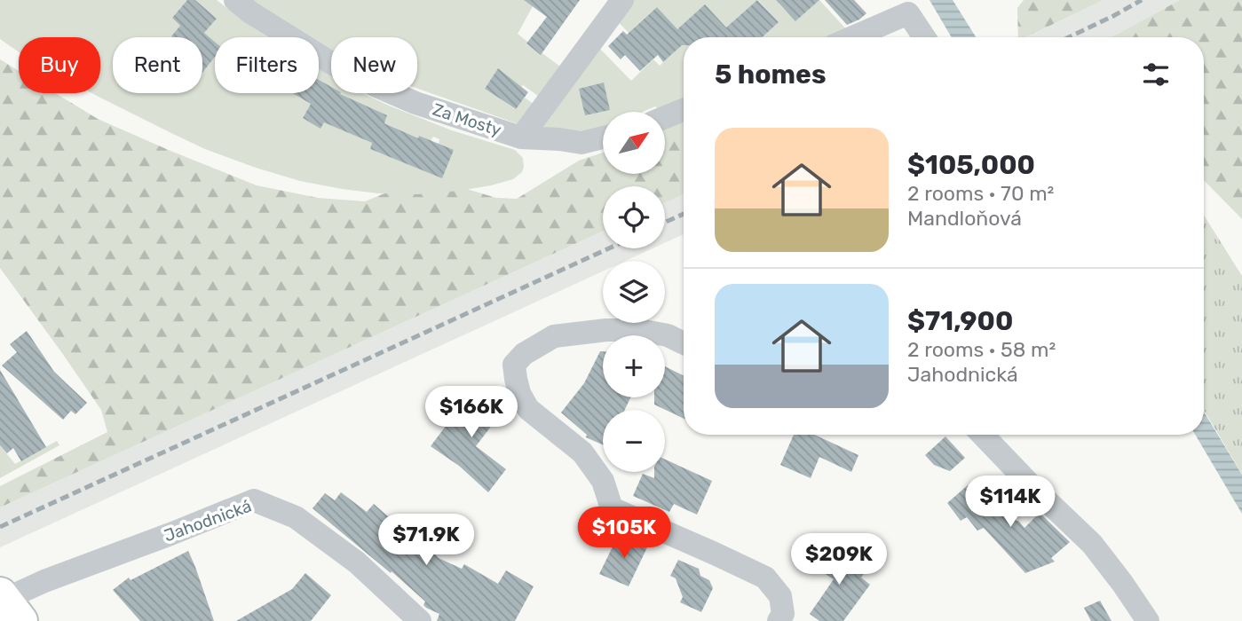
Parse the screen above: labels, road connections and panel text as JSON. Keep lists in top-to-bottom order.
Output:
{
  "streets": {
    "street": ["Za Mosty", "Jahodnická"]
  },
  "north": "top right",
  "page": {
    "chip": [
      "Buy",
      "Rent",
      "Filters",
      "New"
    ],
    "heading": "5 homes",
    "map_buttons": ["+", "−"],
    "list": [
      {
        "name": "$105,000",
        "note": "2 rooms · 70 m² · Mandloňová"
      },
      {
        "name": "$71,900",
        "note": "2 rooms · 58 m² · Jahodnická"
      }
    ],
    "price": [
      "$166K",
      "$114K",
      "$105K",
      "$71.9K",
      "$209K"
    ]
  }
}
